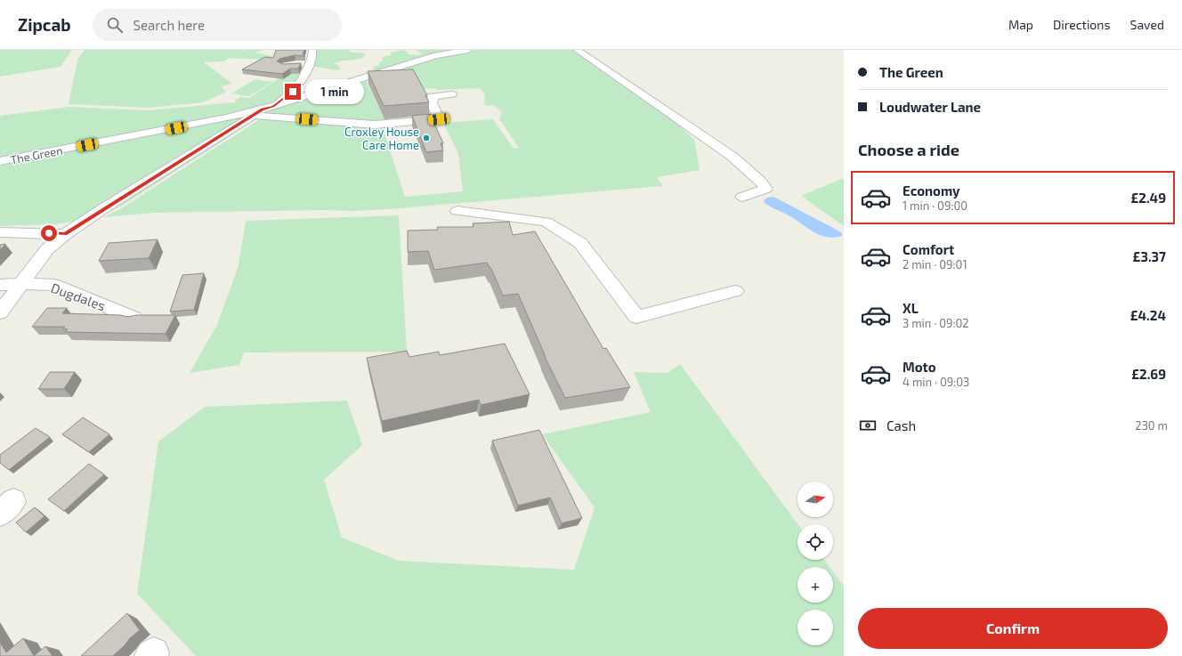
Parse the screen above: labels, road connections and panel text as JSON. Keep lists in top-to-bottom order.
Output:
{
  "streets": {
    "street": ["The Green", "Dugdales"]
  },
  "places": ["Croxley House Care Home"],
  "north": "right",
  "page": {
    "header": "Zipcab",
    "search": "Search here",
    "nav": ["Map", "Directions", "Saved"],
    "banner": ["The Green", "Loudwater Lane"],
    "bubble": "1 min",
    "heading": "Choose a ride",
    "list": [
      {
        "name": "Economy",
        "note": "1 min · 09:00",
        "value": "£2.49"
      },
      {
        "name": "Comfort",
        "note": "2 min · 09:01",
        "value": "£3.37"
      },
      {
        "name": "XL",
        "note": "3 min · 09:02",
        "value": "£4.24"
      },
      {
        "name": "Moto",
        "note": "4 min · 09:03",
        "value": "£2.69"
      }
    ],
    "pay": ["Cash", "230 m"],
    "map_buttons": ["+", "−"],
    "buttons": "Confirm"
  }
}
